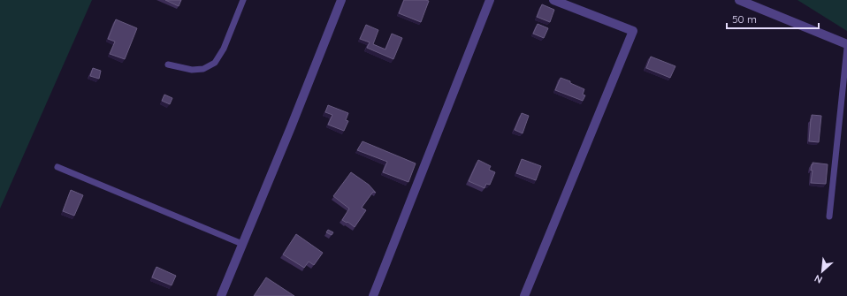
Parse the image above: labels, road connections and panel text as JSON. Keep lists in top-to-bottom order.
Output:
{
  "scale_bar": "50 m",
  "north": "bottom left"
}
